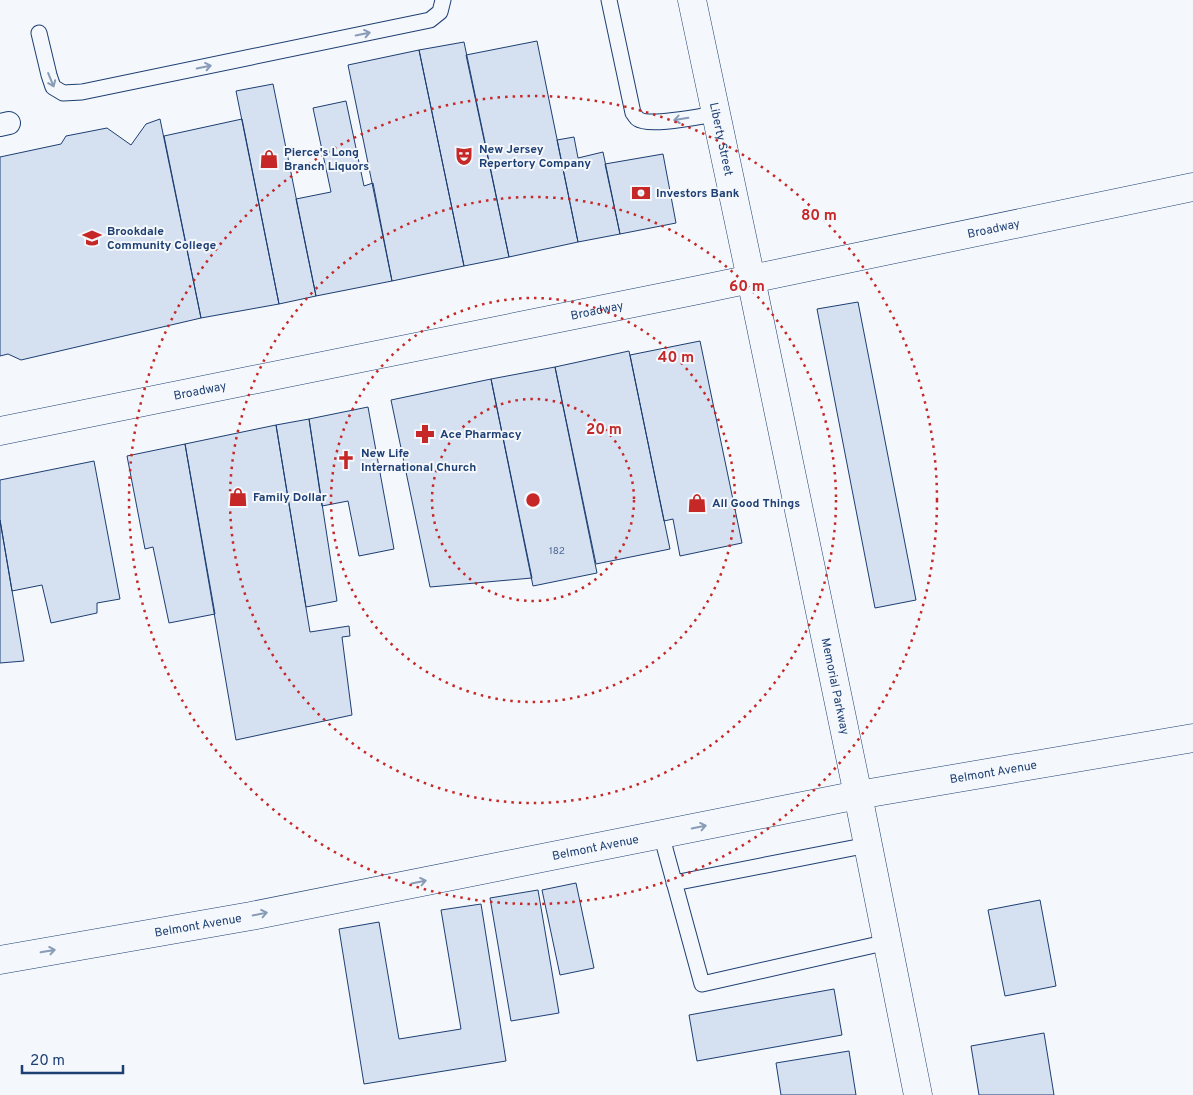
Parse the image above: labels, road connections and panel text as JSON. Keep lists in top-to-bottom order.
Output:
{
  "streets": {
    "street": [
      "Liberty Street",
      "Broadway",
      "Memorial Parkway",
      "Belmont Avenue"
    ]
  },
  "crossings": [
    ["Liberty Street", "Broadway"],
    ["Liberty Street", "Memorial Parkway"],
    ["Broadway", "Memorial Parkway"],
    ["Memorial Parkway", "Belmont Avenue"]
  ],
  "one_way": ["Belmont Avenue"],
  "places": {
    "theatre": ["New Jersey Repertory Company"],
    "shop": ["Pierce's Long Branch Liquors", "Family Dollar", "All Good Things"],
    "bank": ["Investors Bank"],
    "school or university": ["Brookdale Community College"],
    "pharmacy": ["Ace Pharmacy"],
    "church": ["New Life International Church"]
  },
  "house_numbers": ["182"],
  "scale_bar": "20 m",
  "rings": [
    "80 m",
    "60 m",
    "40 m",
    "20 m"
  ]
}
